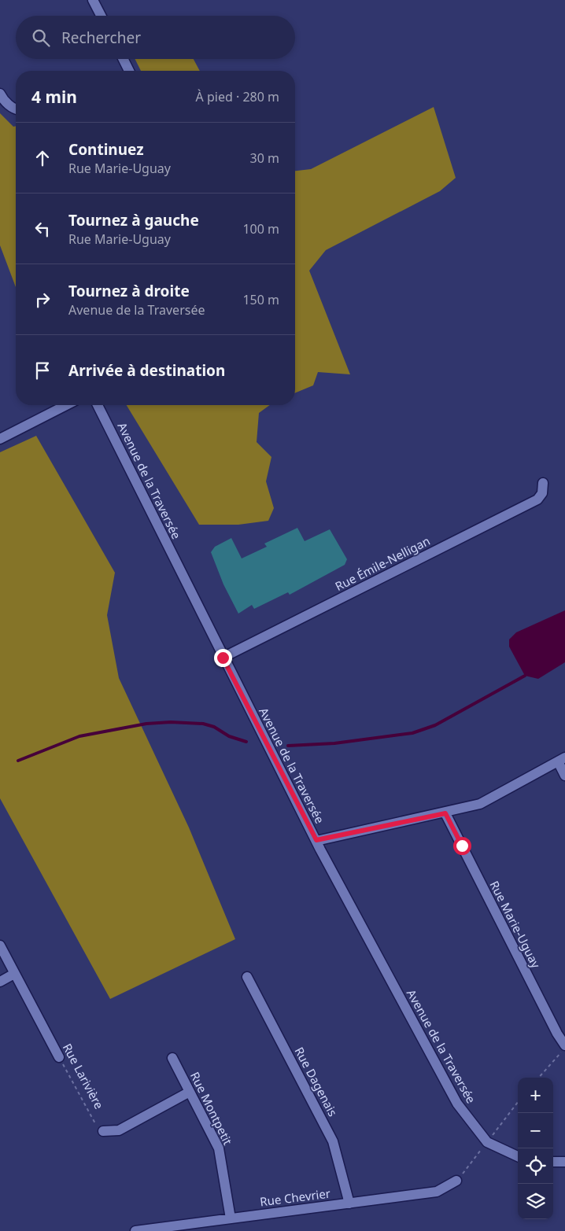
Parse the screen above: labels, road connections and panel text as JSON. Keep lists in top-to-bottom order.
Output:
{
  "streets": {
    "street": [
      "Avenue de la Traversée",
      "Rue Émile-Nelligan",
      "Rue Marie-Uguay",
      "Rue Larivière",
      "Rue Dagenais",
      "Rue Montpetit",
      "Rue Chevrier"
    ]
  },
  "crossings": [
    ["Avenue de la Traversée", "Rue Émile-Nelligan"],
    ["Rue Dagenais", "Rue Chevrier"],
    ["Rue Montpetit", "Rue Chevrier"]
  ],
  "page": {
    "search": "Rechercher",
    "heading": ["4 min", "À pied · 280 m"],
    "list": [
      ["Continuez", "Rue Marie-Uguay", "30 m"],
      ["Tournez à gauche", "Rue Marie-Uguay", "100 m"],
      ["Tournez à droite", "Avenue de la Traversée", "150 m"],
      "Arrivée à destination"
    ],
    "map_buttons": ["+", "−"]
  }
}
